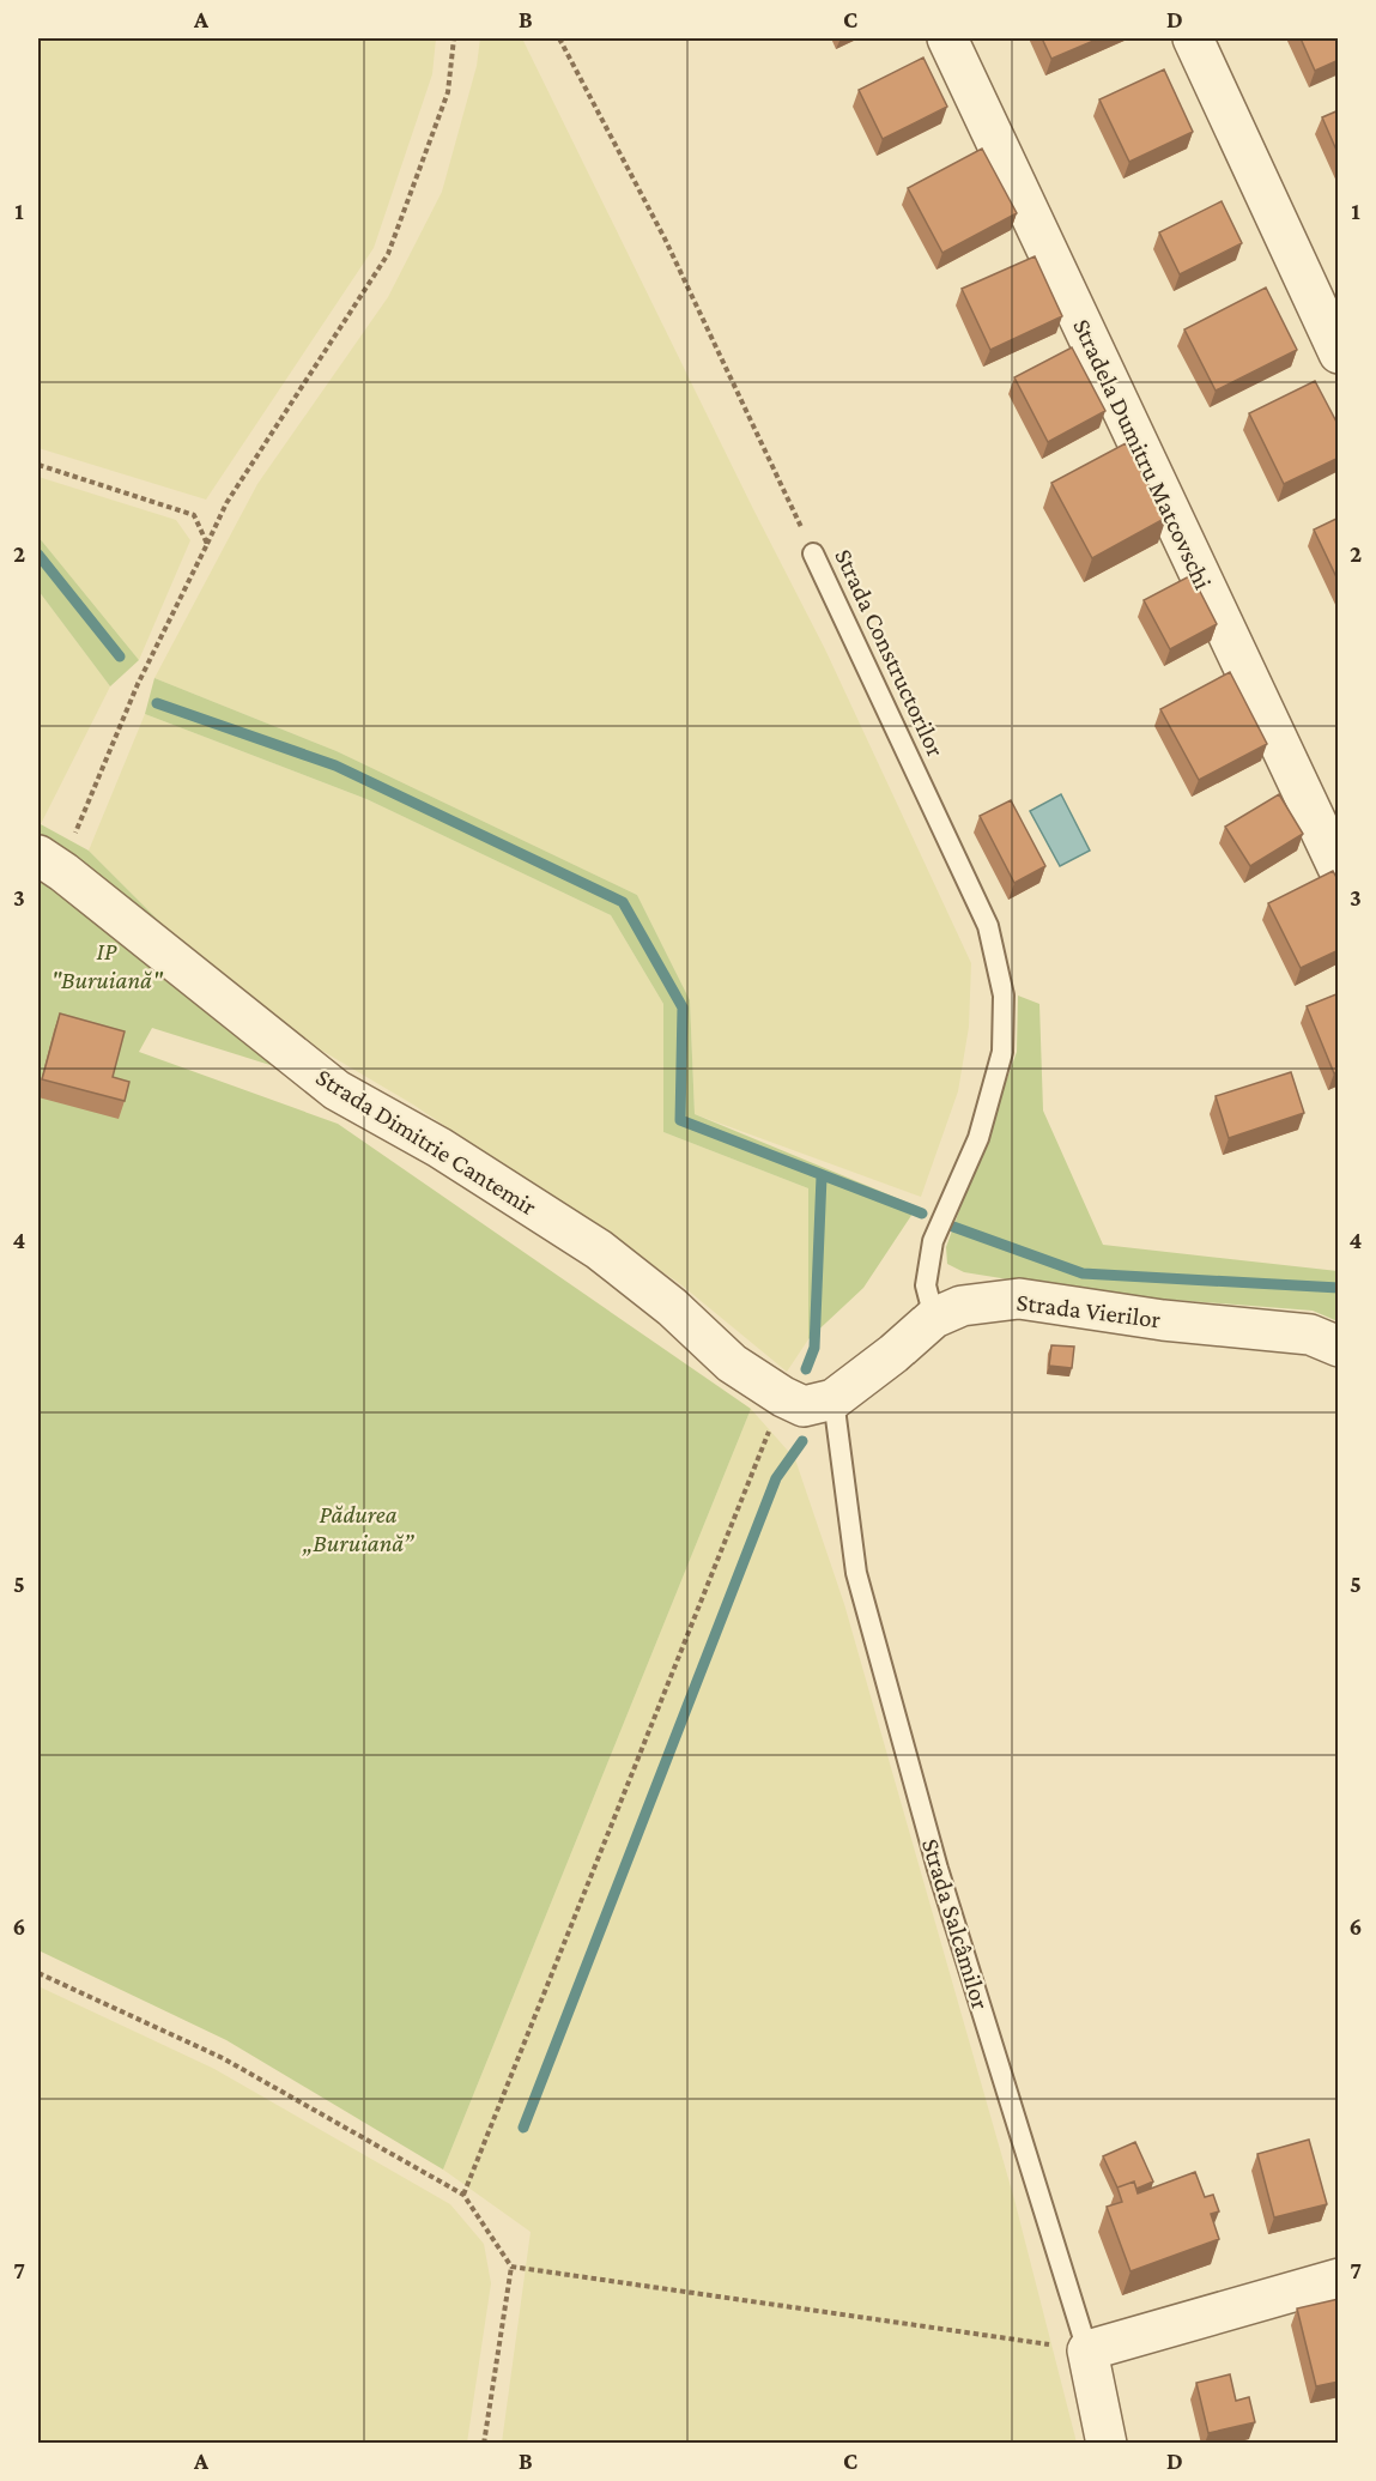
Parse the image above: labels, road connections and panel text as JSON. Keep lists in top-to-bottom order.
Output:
{
  "streets": {
    "street": [
      "Stradela Dumitru Matcovschi",
      "Strada Dimitrie Cantemir",
      "Strada Vierilor",
      "Strada Salcâmilor"
    ],
    "lane": ["Strada Constructorilor"]
  },
  "crossings": [
    ["Strada Constructorilor", "Strada Vierilor"],
    ["Strada Vierilor", "Strada Salcâmilor"]
  ],
  "parks": ["IP \"Buruiană\"", "Pădurea „Buruiană”"],
  "grid": {
    "columns": [
      "A",
      "B",
      "C",
      "D"
    ],
    "rows": [
      "1",
      "2",
      "3",
      "4",
      "5",
      "6",
      "7"
    ]
  }
}
